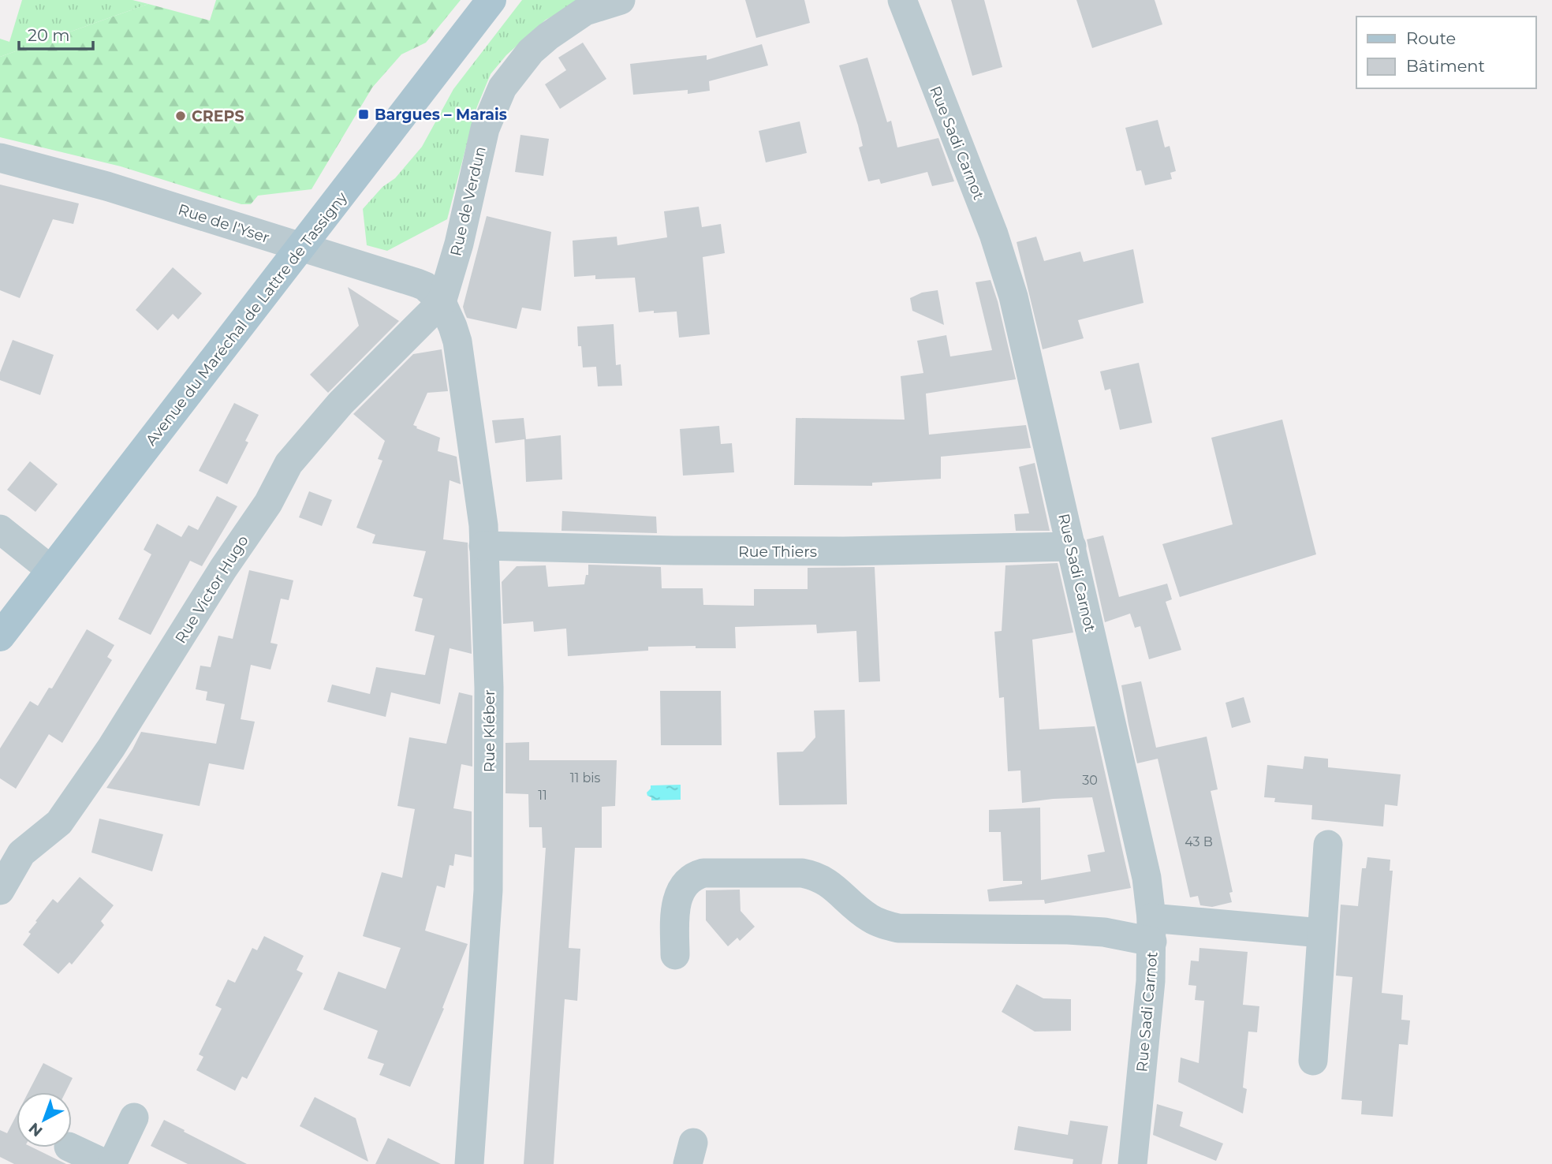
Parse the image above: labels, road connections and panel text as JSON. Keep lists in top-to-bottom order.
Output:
{
  "streets": {
    "main road": ["Avenue du Maréchal de Lattre de Tassigny"],
    "street": [
      "Rue Sadi Carnot",
      "Rue de Verdun",
      "Rue de l'Yser",
      "Rue Thiers",
      "Rue Victor Hugo",
      "Rue Kléber"
    ]
  },
  "crossings": [
    ["Rue Sadi Carnot", "Rue Thiers"],
    ["Rue de Verdun", "Rue de l'Yser"],
    ["Rue de Verdun", "Rue Victor Hugo"],
    ["Rue de Verdun", "Rue Kléber"],
    ["Rue de l'Yser", "Avenue du Maréchal de Lattre de Tassigny"],
    ["Rue de l'Yser", "Rue Victor Hugo"],
    ["Rue de l'Yser", "Rue Kléber"],
    ["Rue Thiers", "Rue Kléber"],
    ["Rue Victor Hugo", "Rue Kléber"]
  ],
  "places": {
    "transit": ["Bargues – Marais"],
    "other": ["CREPS"]
  },
  "house_numbers": [
    "11 bis",
    "30",
    "11",
    "43 B"
  ],
  "legend": ["Route", "Bâtiment"],
  "scale_bar": "20 m",
  "north": "bottom left"
}
